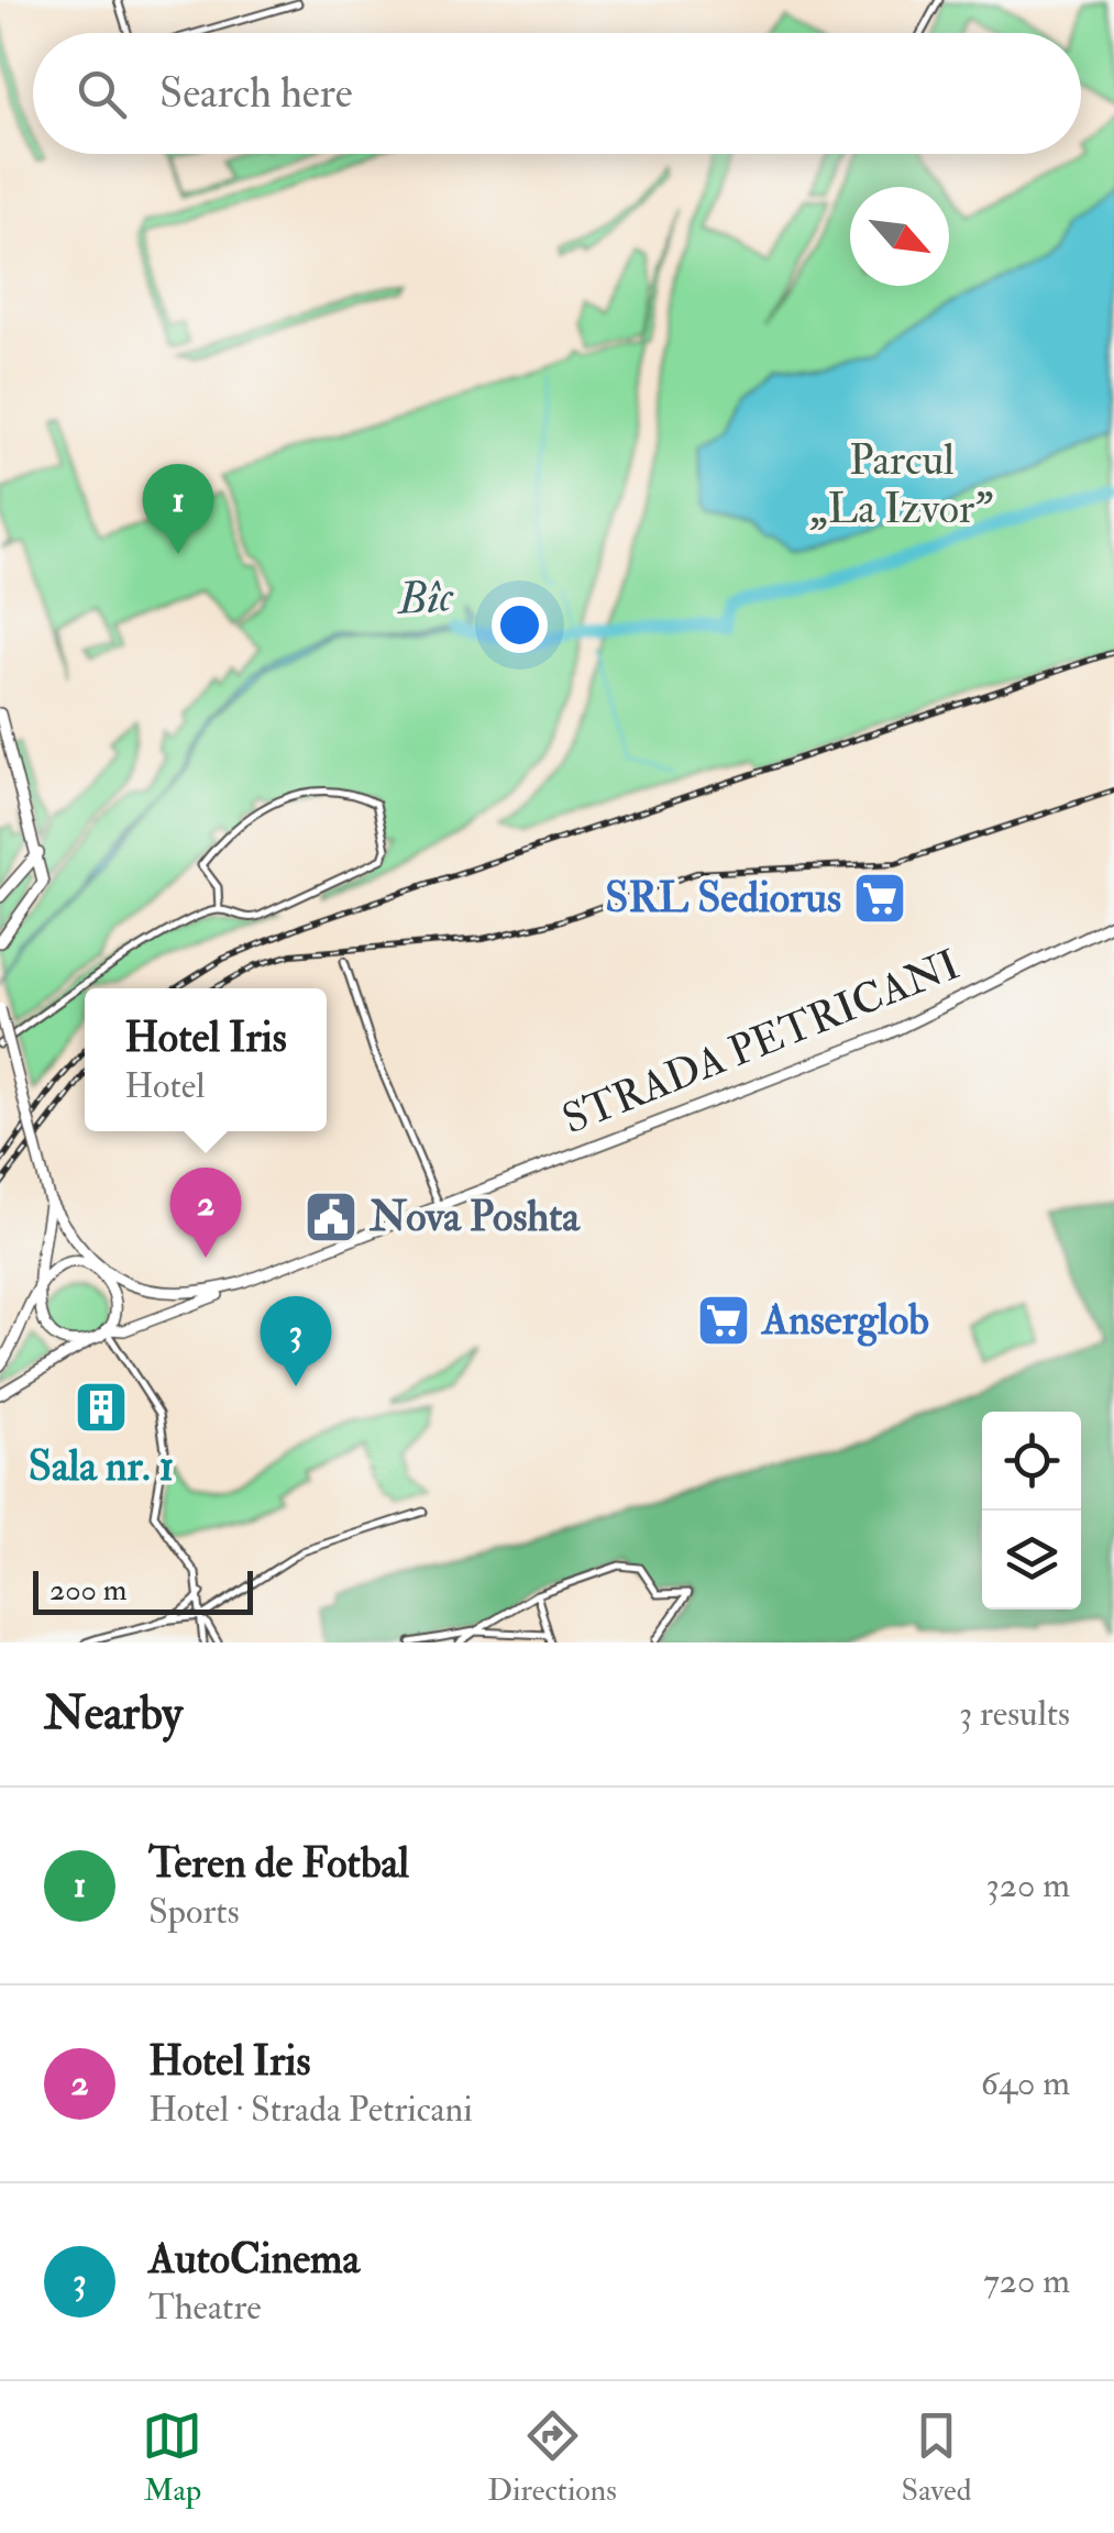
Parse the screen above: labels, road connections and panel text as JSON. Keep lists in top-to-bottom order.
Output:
{
  "streets": {
    "main road": ["STRADA PETRICANI"]
  },
  "water": ["Bîc"],
  "parks": ["Parcul „La Izvor”"],
  "places": {
    "supermarket": ["SRL Sediorus", "Anserglob"],
    "public building": ["Nova Poshta"],
    "building": ["Sala nr. 1"]
  },
  "scale_bar": "200 m",
  "north": "bottom right",
  "page": {
    "search": "Search here",
    "pins": ["1", "2", "3"],
    "popup": ["Hotel Iris", "Hotel"],
    "scale": "200 m",
    "heading": ["Nearby", "3 results"],
    "list": [
      {
        "mark": "1",
        "name": "Teren de Fotbal",
        "note": "Sports",
        "value": "320 m"
      },
      {
        "mark": "2",
        "name": "Hotel Iris",
        "note": "Hotel · Strada Petricani",
        "value": "640 m"
      },
      {
        "mark": "3",
        "name": "AutoCinema",
        "note": "Theatre",
        "value": "720 m"
      }
    ],
    "nav": ["Map", "Directions", "Saved"]
  }
}
